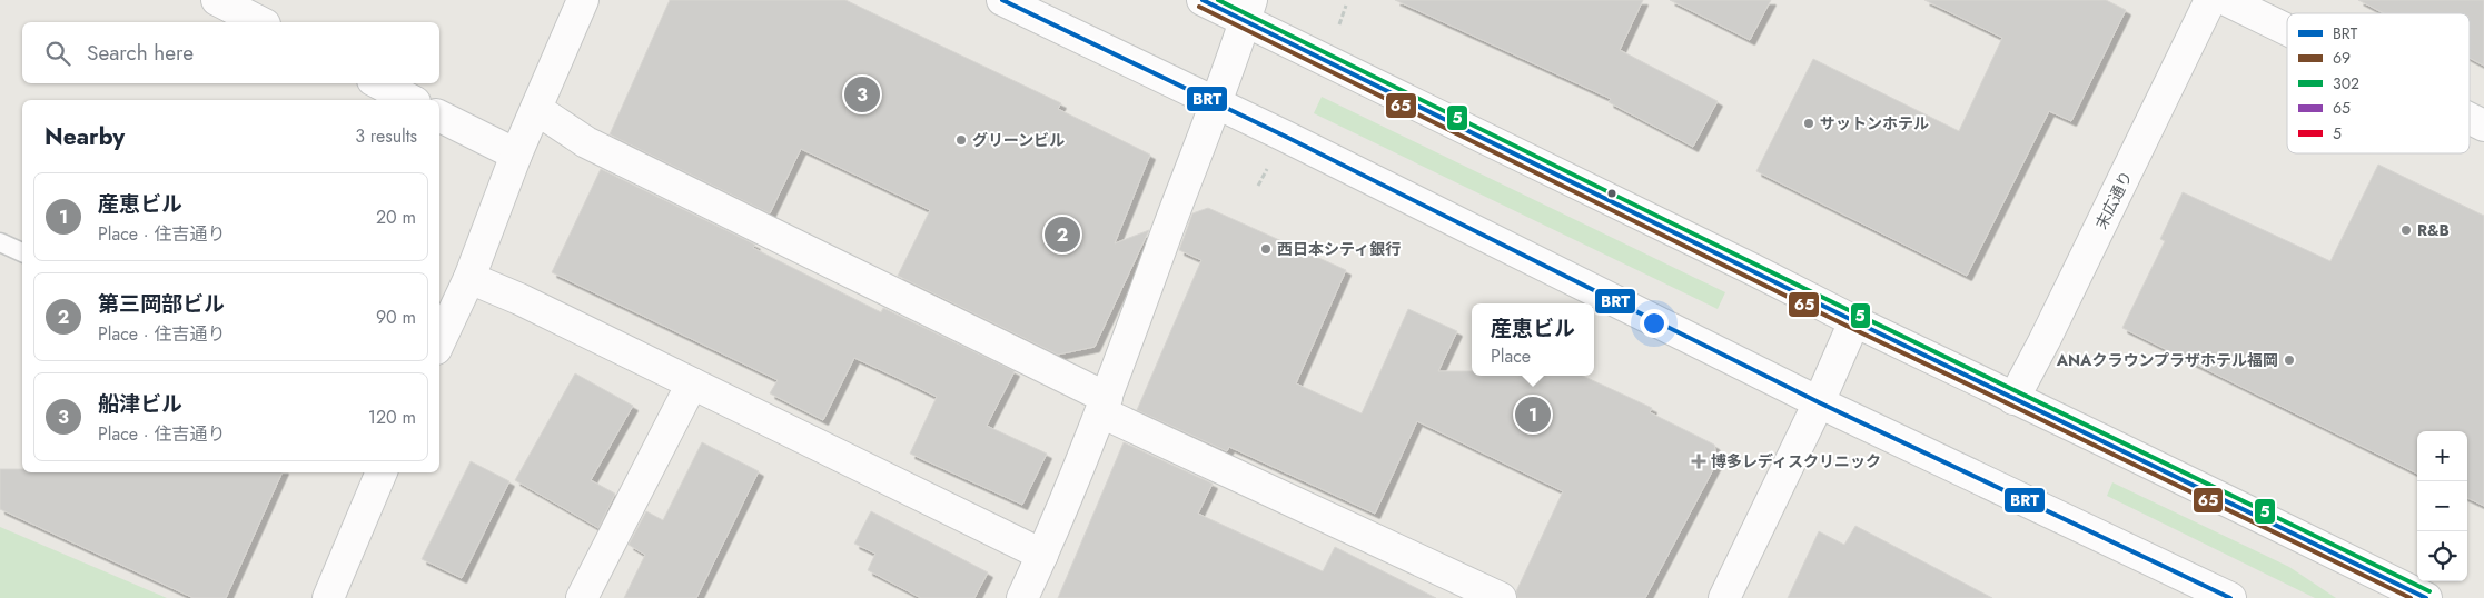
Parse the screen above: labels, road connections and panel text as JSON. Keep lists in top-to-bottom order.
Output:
{
  "streets": {
    "street": ["末広通り"]
  },
  "places": {
    "other": [
      "サットンホテル",
      "グリーンビル",
      "R&B",
      "西日本シティ銀行",
      "ANAクラウンプラザホテル福岡"
    ],
    "health": ["博多レディスクリニック"]
  },
  "lines": ["transit line BRT", "transit line 5", "transit line 65"],
  "legend": [
    "BRT",
    "69",
    "302",
    "65",
    "5"
  ],
  "page": {
    "search": "Search here",
    "pins": ["3", "2", "1"],
    "heading": ["Nearby", "3 results"],
    "list": [
      {
        "mark": "1",
        "name": "産恵ビル",
        "note": "Place · 住吉通り",
        "value": "20 m"
      },
      {
        "mark": "2",
        "name": "第三岡部ビル",
        "note": "Place · 住吉通り",
        "value": "90 m"
      },
      {
        "mark": "3",
        "name": "船津ビル",
        "note": "Place · 住吉通り",
        "value": "120 m"
      }
    ],
    "popup": ["産恵ビル", "Place"],
    "map_buttons": ["+", "−"]
  }
}
